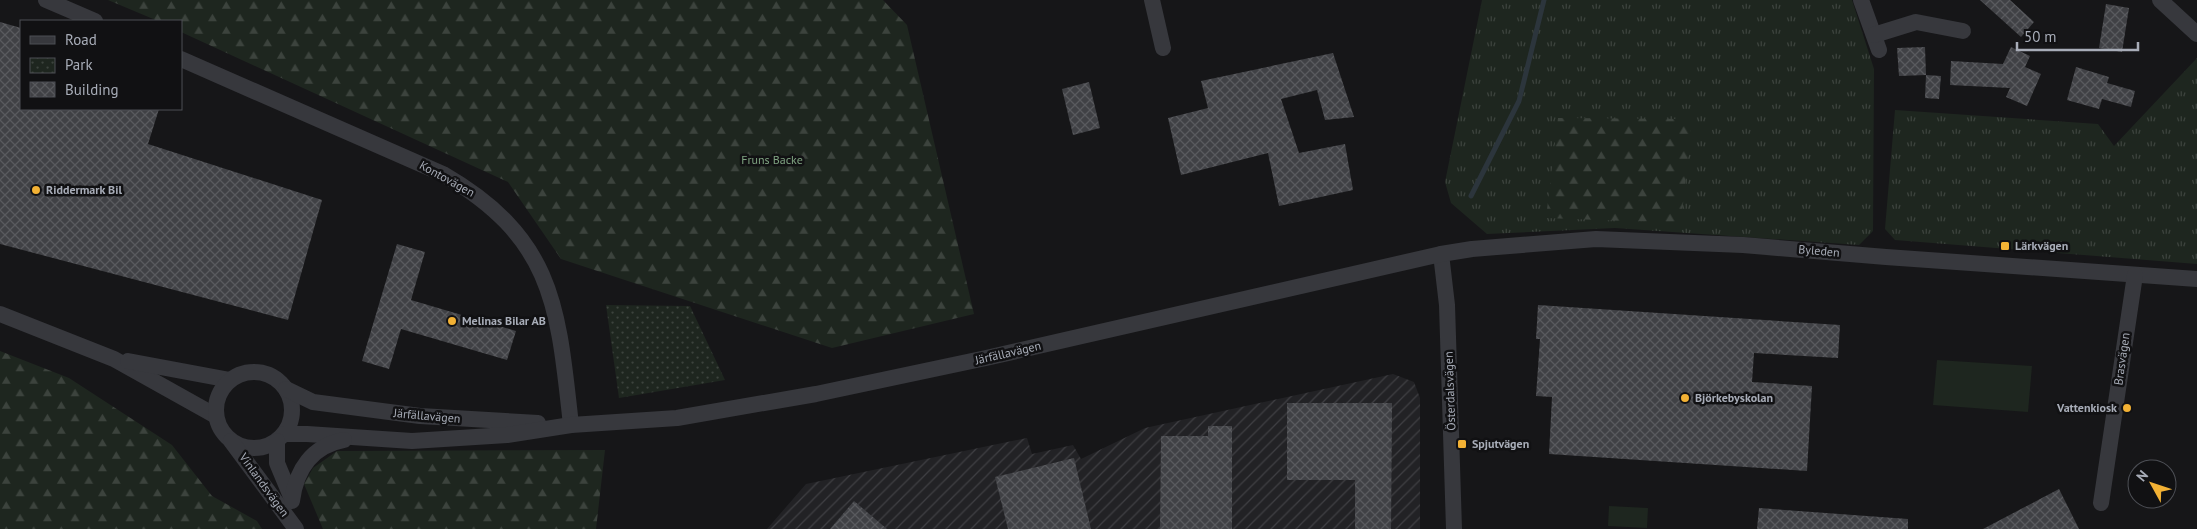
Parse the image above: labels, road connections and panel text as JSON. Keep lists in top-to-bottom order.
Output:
{
  "streets": {
    "street": [
      "Kontovägen",
      "Byleden",
      "Järfällavägen",
      "Brasvägen",
      "Österdalsvägen",
      "Vinlandsvägen"
    ]
  },
  "crossings": [
    ["Kontovägen", "Järfällavägen"],
    ["Byleden", "Järfällavägen"],
    ["Byleden", "Brasvägen"],
    ["Byleden", "Österdalsvägen"],
    ["Järfällavägen", "Österdalsvägen"],
    ["Järfällavägen", "Vinlandsvägen"]
  ],
  "parks": ["Fruns Backe"],
  "places": {
    "other": [
      "Riddermark Bil",
      "Melinas Bilar AB",
      "Björkebyskolan",
      "Vattenkiosk"
    ],
    "transit": ["Lärkvägen", "Spjutvägen"]
  },
  "legend": ["Road", "Park", "Building"],
  "scale_bar": "50 m",
  "north": "top left"
}
